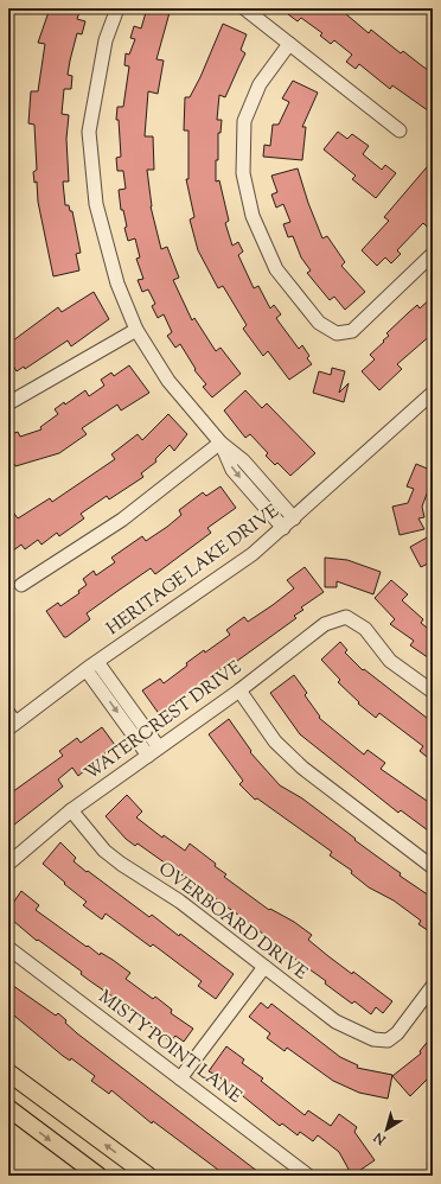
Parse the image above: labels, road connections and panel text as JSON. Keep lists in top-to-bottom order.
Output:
{
  "streets": {
    "street": [
      "HERITAGE LAKE DRIVE",
      "WATERCREST DRIVE",
      "OVERBOARD DRIVE",
      "MISTY POINT LANE"
    ]
  },
  "crossings": [
    ["WATERCREST DRIVE", "OVERBOARD DRIVE"]
  ],
  "north": "bottom left"
}
